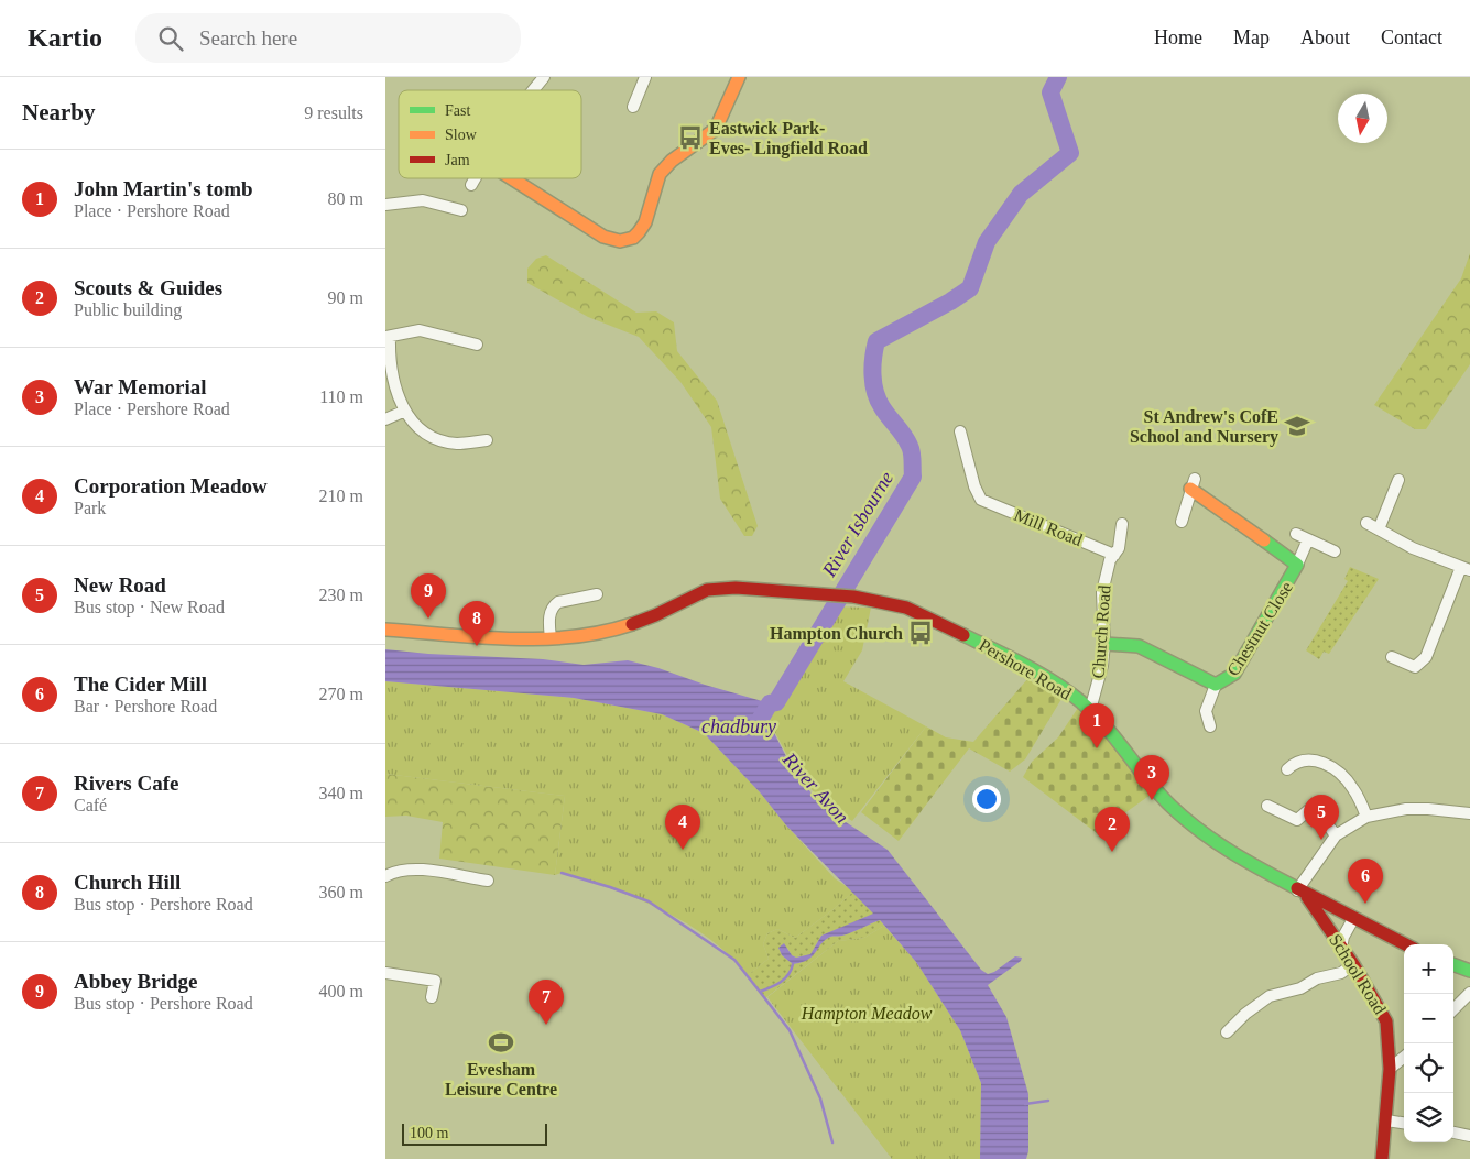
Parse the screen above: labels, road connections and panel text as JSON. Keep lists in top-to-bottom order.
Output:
{
  "streets": {
    "main road": ["Chestnut Close", "Pershore Road", "School Road"],
    "street": ["Mill Road", "Church Road"]
  },
  "crossings": [
    ["Mill Road", "Church Road"],
    ["Chestnut Close", "Church Road"],
    ["Church Road", "Pershore Road"],
    ["Pershore Road", "School Road"]
  ],
  "water": ["River Isbourne", "chadbury", "River Avon"],
  "parks": ["Hampton Meadow"],
  "places": {
    "bus stop": ["Eastwick Park- Eves- Lingfield Road", "Hampton Church"],
    "school or university": ["St Andrew's CofE School and Nursery"],
    "sports": ["Evesham Leisure Centre"]
  },
  "legend": ["Fast", "Slow", "Jam"],
  "scale_bar": "100 m",
  "north": "bottom",
  "page": {
    "header": "Kartio",
    "search": "Search here",
    "nav": [
      "Home",
      "Map",
      "About",
      "Contact"
    ],
    "heading": ["Nearby", "9 results"],
    "list": [
      {
        "mark": "1",
        "name": "John Martin's tomb",
        "note": "Place · Pershore Road",
        "value": "80 m"
      },
      {
        "mark": "2",
        "name": "Scouts & Guides",
        "note": "Public building",
        "value": "90 m"
      },
      {
        "mark": "3",
        "name": "War Memorial",
        "note": "Place · Pershore Road",
        "value": "110 m"
      },
      {
        "mark": "4",
        "name": "Corporation Meadow",
        "note": "Park",
        "value": "210 m"
      },
      {
        "mark": "5",
        "name": "New Road",
        "note": "Bus stop · New Road",
        "value": "230 m"
      },
      {
        "mark": "6",
        "name": "The Cider Mill",
        "note": "Bar · Pershore Road",
        "value": "270 m"
      },
      {
        "mark": "7",
        "name": "Rivers Cafe",
        "note": "Café",
        "value": "340 m"
      },
      {
        "mark": "8",
        "name": "Church Hill",
        "note": "Bus stop · Pershore Road",
        "value": "360 m"
      },
      {
        "mark": "9",
        "name": "Abbey Bridge",
        "note": "Bus stop · Pershore Road",
        "value": "400 m"
      }
    ],
    "pins": [
      "9",
      "8",
      "1",
      "3",
      "5",
      "4",
      "2",
      "6",
      "7"
    ],
    "map_buttons": ["+", "−"],
    "scale": "100 m"
  }
}
